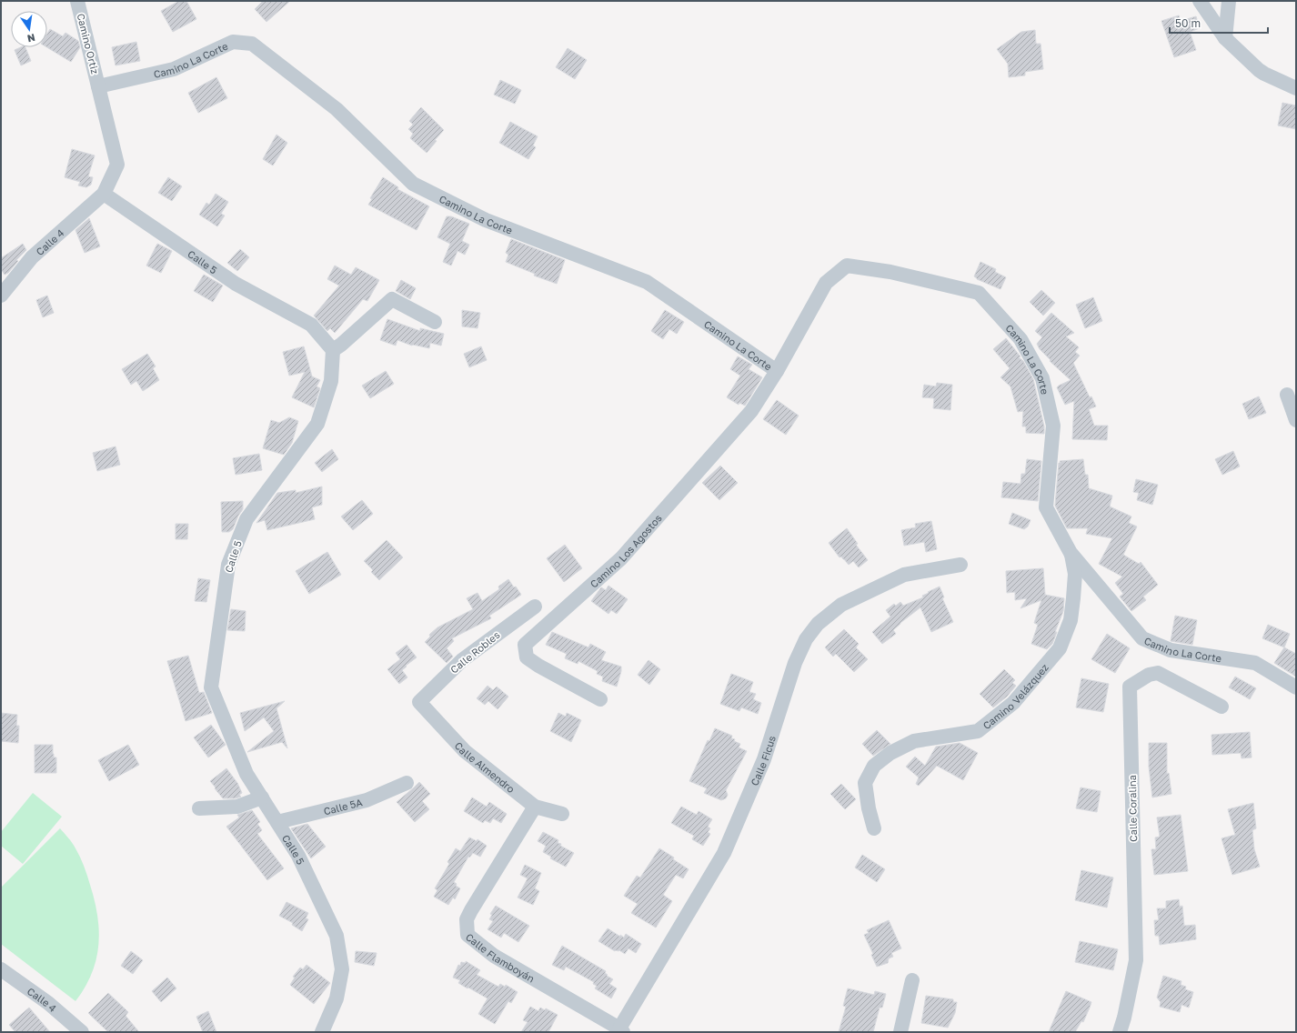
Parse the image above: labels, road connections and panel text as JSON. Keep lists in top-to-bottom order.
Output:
{
  "streets": {
    "street": [
      "Camino Ortiz",
      "Camino La Corte",
      "Calle 4",
      "Calle 5",
      "Camino Los Agostos",
      "Calle Robles",
      "Camino Velázquez",
      "Calle Ficus",
      "Calle Almendro",
      "Calle 5A",
      "Calle Coralina",
      "Calle Flamboyán"
    ]
  },
  "crossings": [
    ["Camino Ortiz", "Camino La Corte"],
    ["Camino La Corte", "Camino Los Agostos"],
    ["Camino La Corte", "Camino Velázquez"],
    ["Calle 4", "Calle 5"],
    ["Calle 5", "Calle 5A"],
    ["Calle Robles", "Calle Almendro"],
    ["Calle Ficus", "Calle Flamboyán"],
    ["Calle Almendro", "Calle Flamboyán"]
  ],
  "scale_bar": "50 m",
  "north": "bottom"
}
